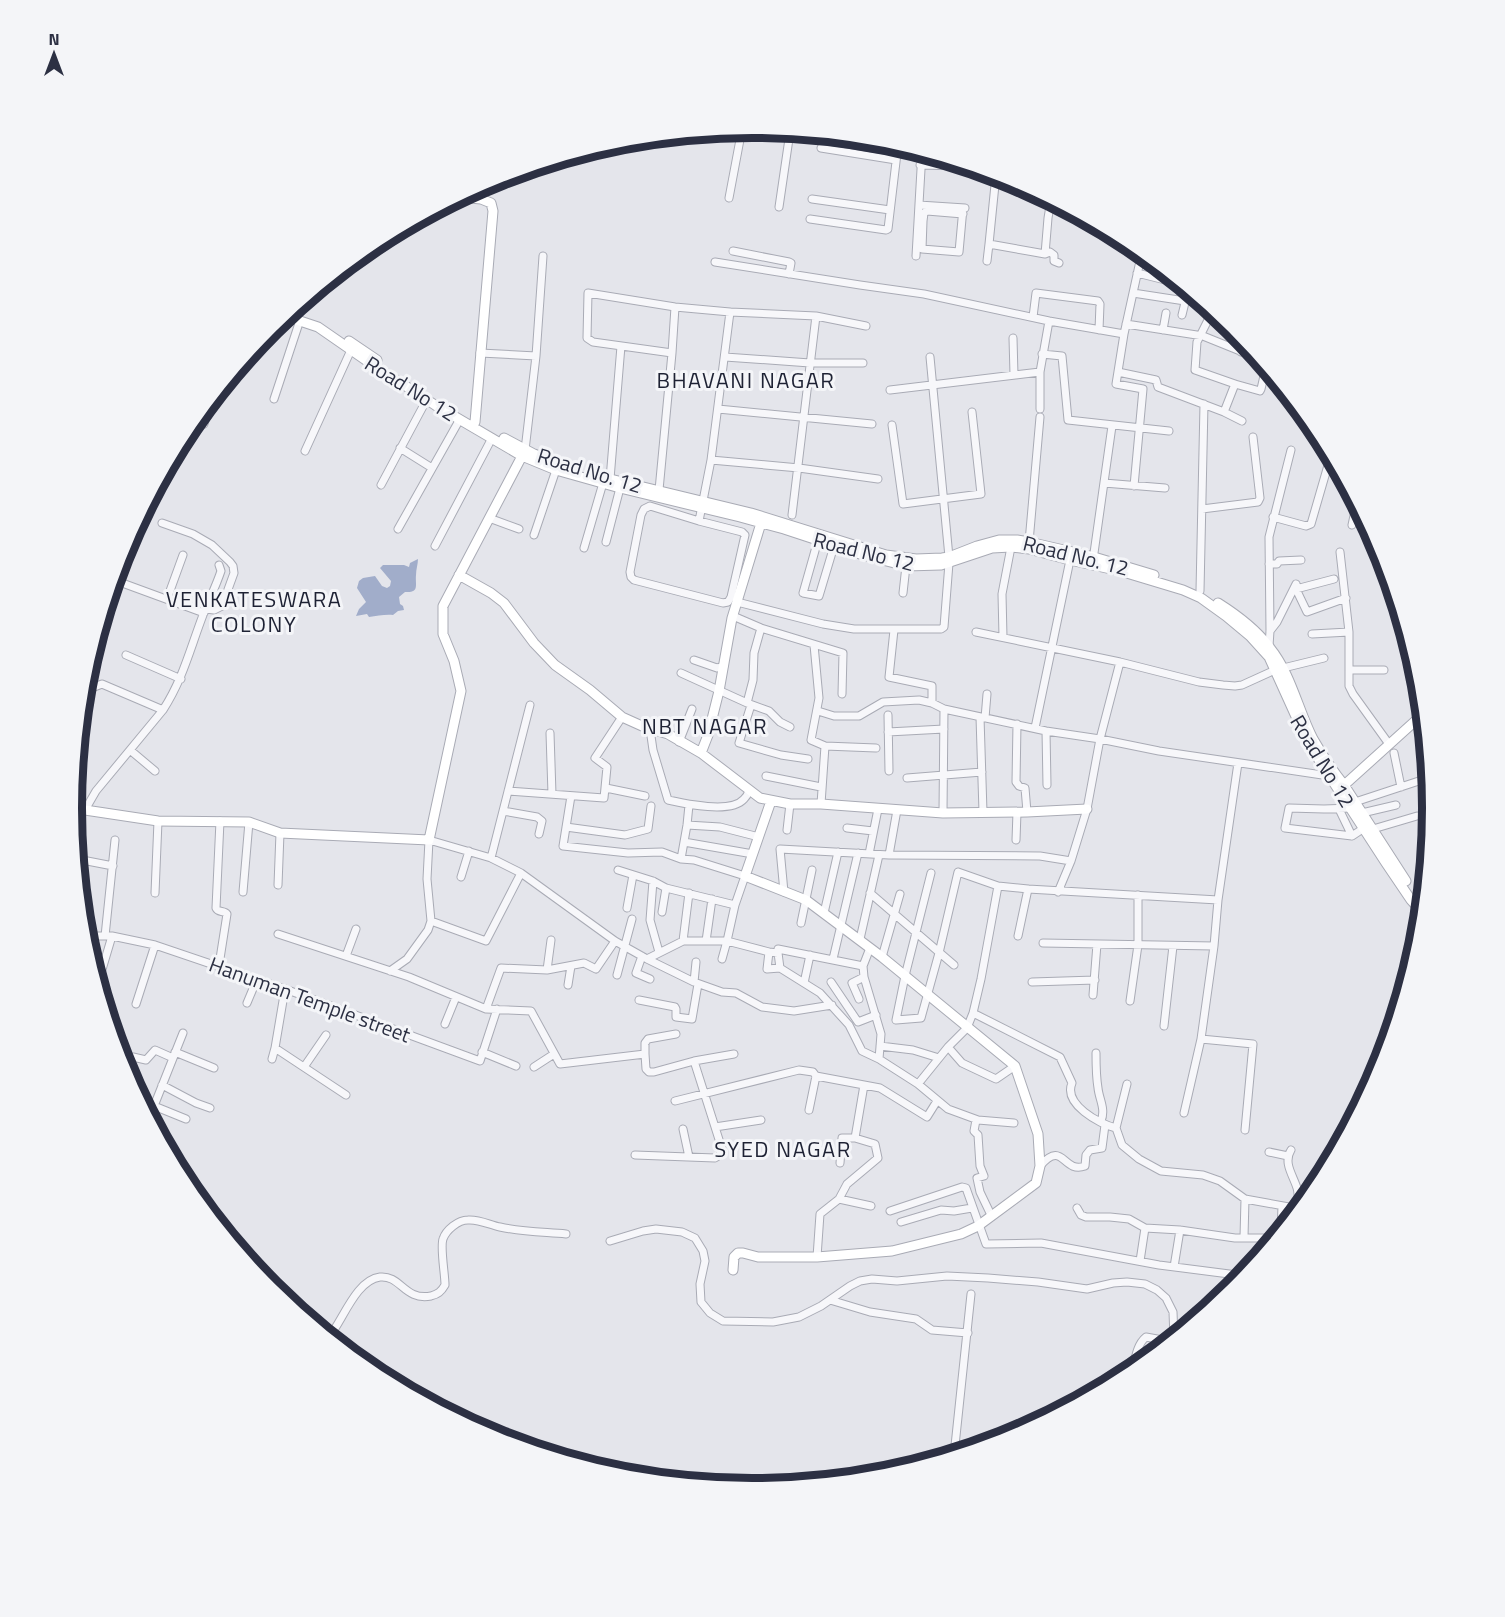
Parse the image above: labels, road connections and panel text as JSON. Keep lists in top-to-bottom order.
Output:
{
  "streets": {
    "street": ["Road No 12", "Road No. 12", "Hanuman Temple street"]
  },
  "crossings": [
    ["Road No 12", "Road No. 12"]
  ],
  "districts": [
    "BHAVANI NAGAR",
    "VENKATESWARA COLONY",
    "NBT NAGAR",
    "SYED NAGAR"
  ],
  "north": "top"
}
